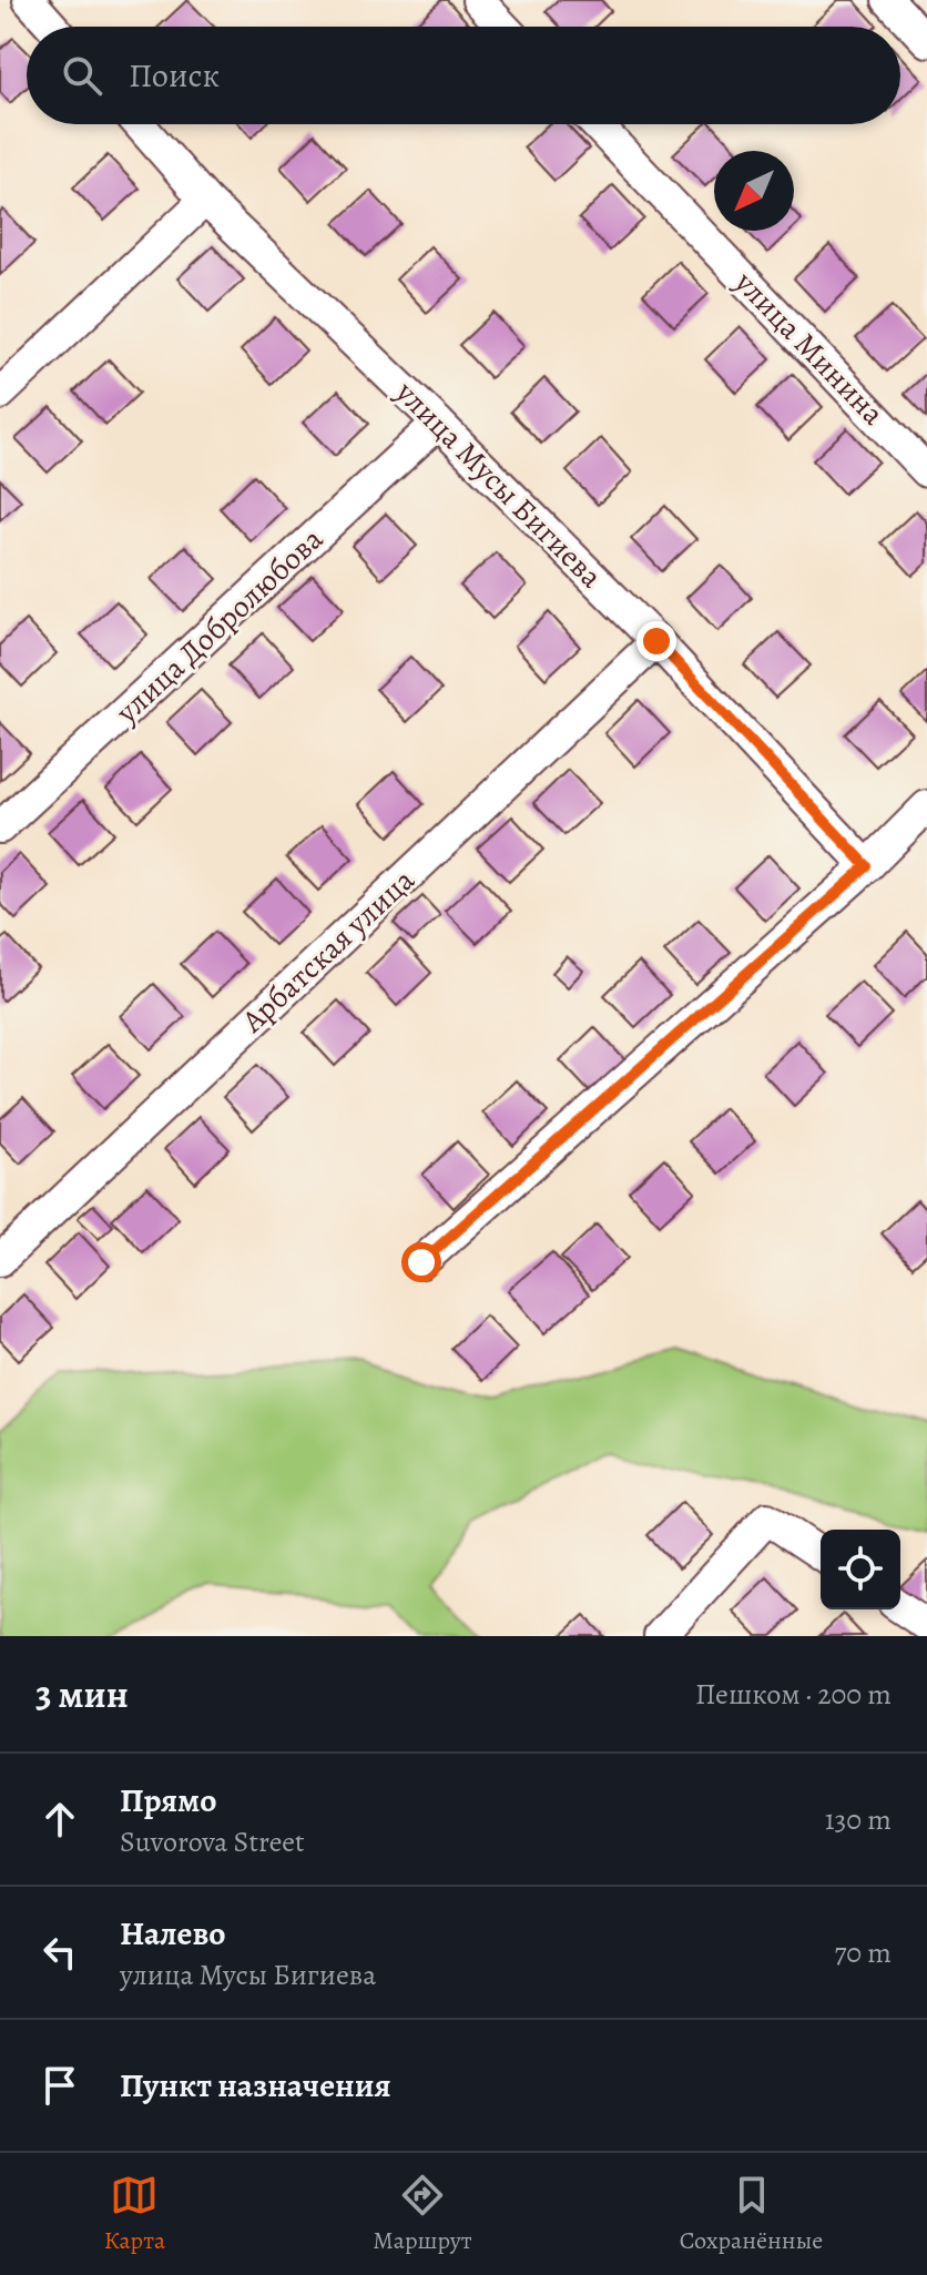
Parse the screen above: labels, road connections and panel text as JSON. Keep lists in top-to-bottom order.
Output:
{
  "streets": {
    "street": [
      "улица Минина",
      "улица Мусы Бигиева",
      "улица Добролюбова",
      "Арбатская улица"
    ]
  },
  "crossings": [
    ["улица Мусы Бигиева", "улица Добролюбова"],
    ["улица Мусы Бигиева", "Арбатская улица"]
  ],
  "north": "bottom left",
  "page": {
    "search": "Поиск",
    "heading": ["3 мин", "Пешком · 200 m"],
    "list": [
      ["Прямо", "Suvorova Street", "130 m"],
      ["Налево", "улица Мусы Бигиева", "70 m"],
      "Пункт назначения"
    ],
    "nav": ["Карта", "Маршрут", "Сохранённые"]
  }
}
